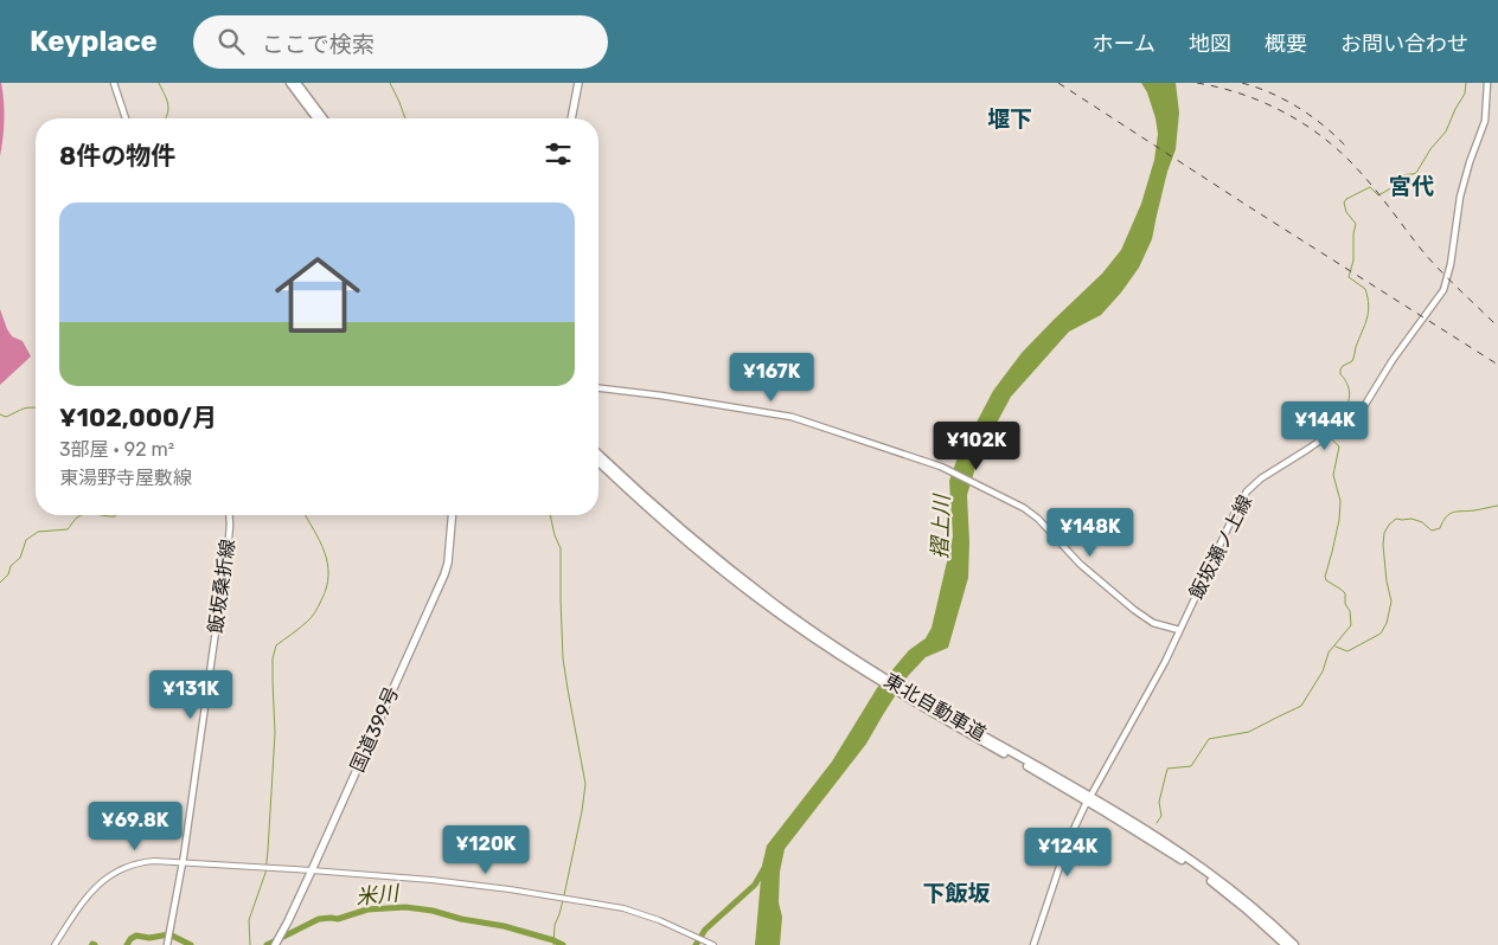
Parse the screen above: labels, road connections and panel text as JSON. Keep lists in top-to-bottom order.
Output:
{
  "streets": {
    "highway": ["東北自動車道", "国道399号"],
    "main road": ["飯坂瀬ノ上線", "飯坂桑折線"]
  },
  "districts": ["堰下", "宮代", "下飯坂"],
  "water": ["摺上川", "米川"],
  "page": {
    "header": "Keyplace",
    "search": "ここで検索",
    "nav": [
      "ホーム",
      "地図",
      "概要",
      "お問い合わせ"
    ],
    "heading": "8件の物件",
    "list": [
      {
        "name": "¥102,000/月",
        "note": "3部屋 · 92 m² · 東湯野寺屋敷線"
      }
    ],
    "price": [
      "¥167K",
      "¥144K",
      "¥102K",
      "¥148K",
      "¥131K",
      "¥69.8K",
      "¥120K",
      "¥124K"
    ]
  }
}
